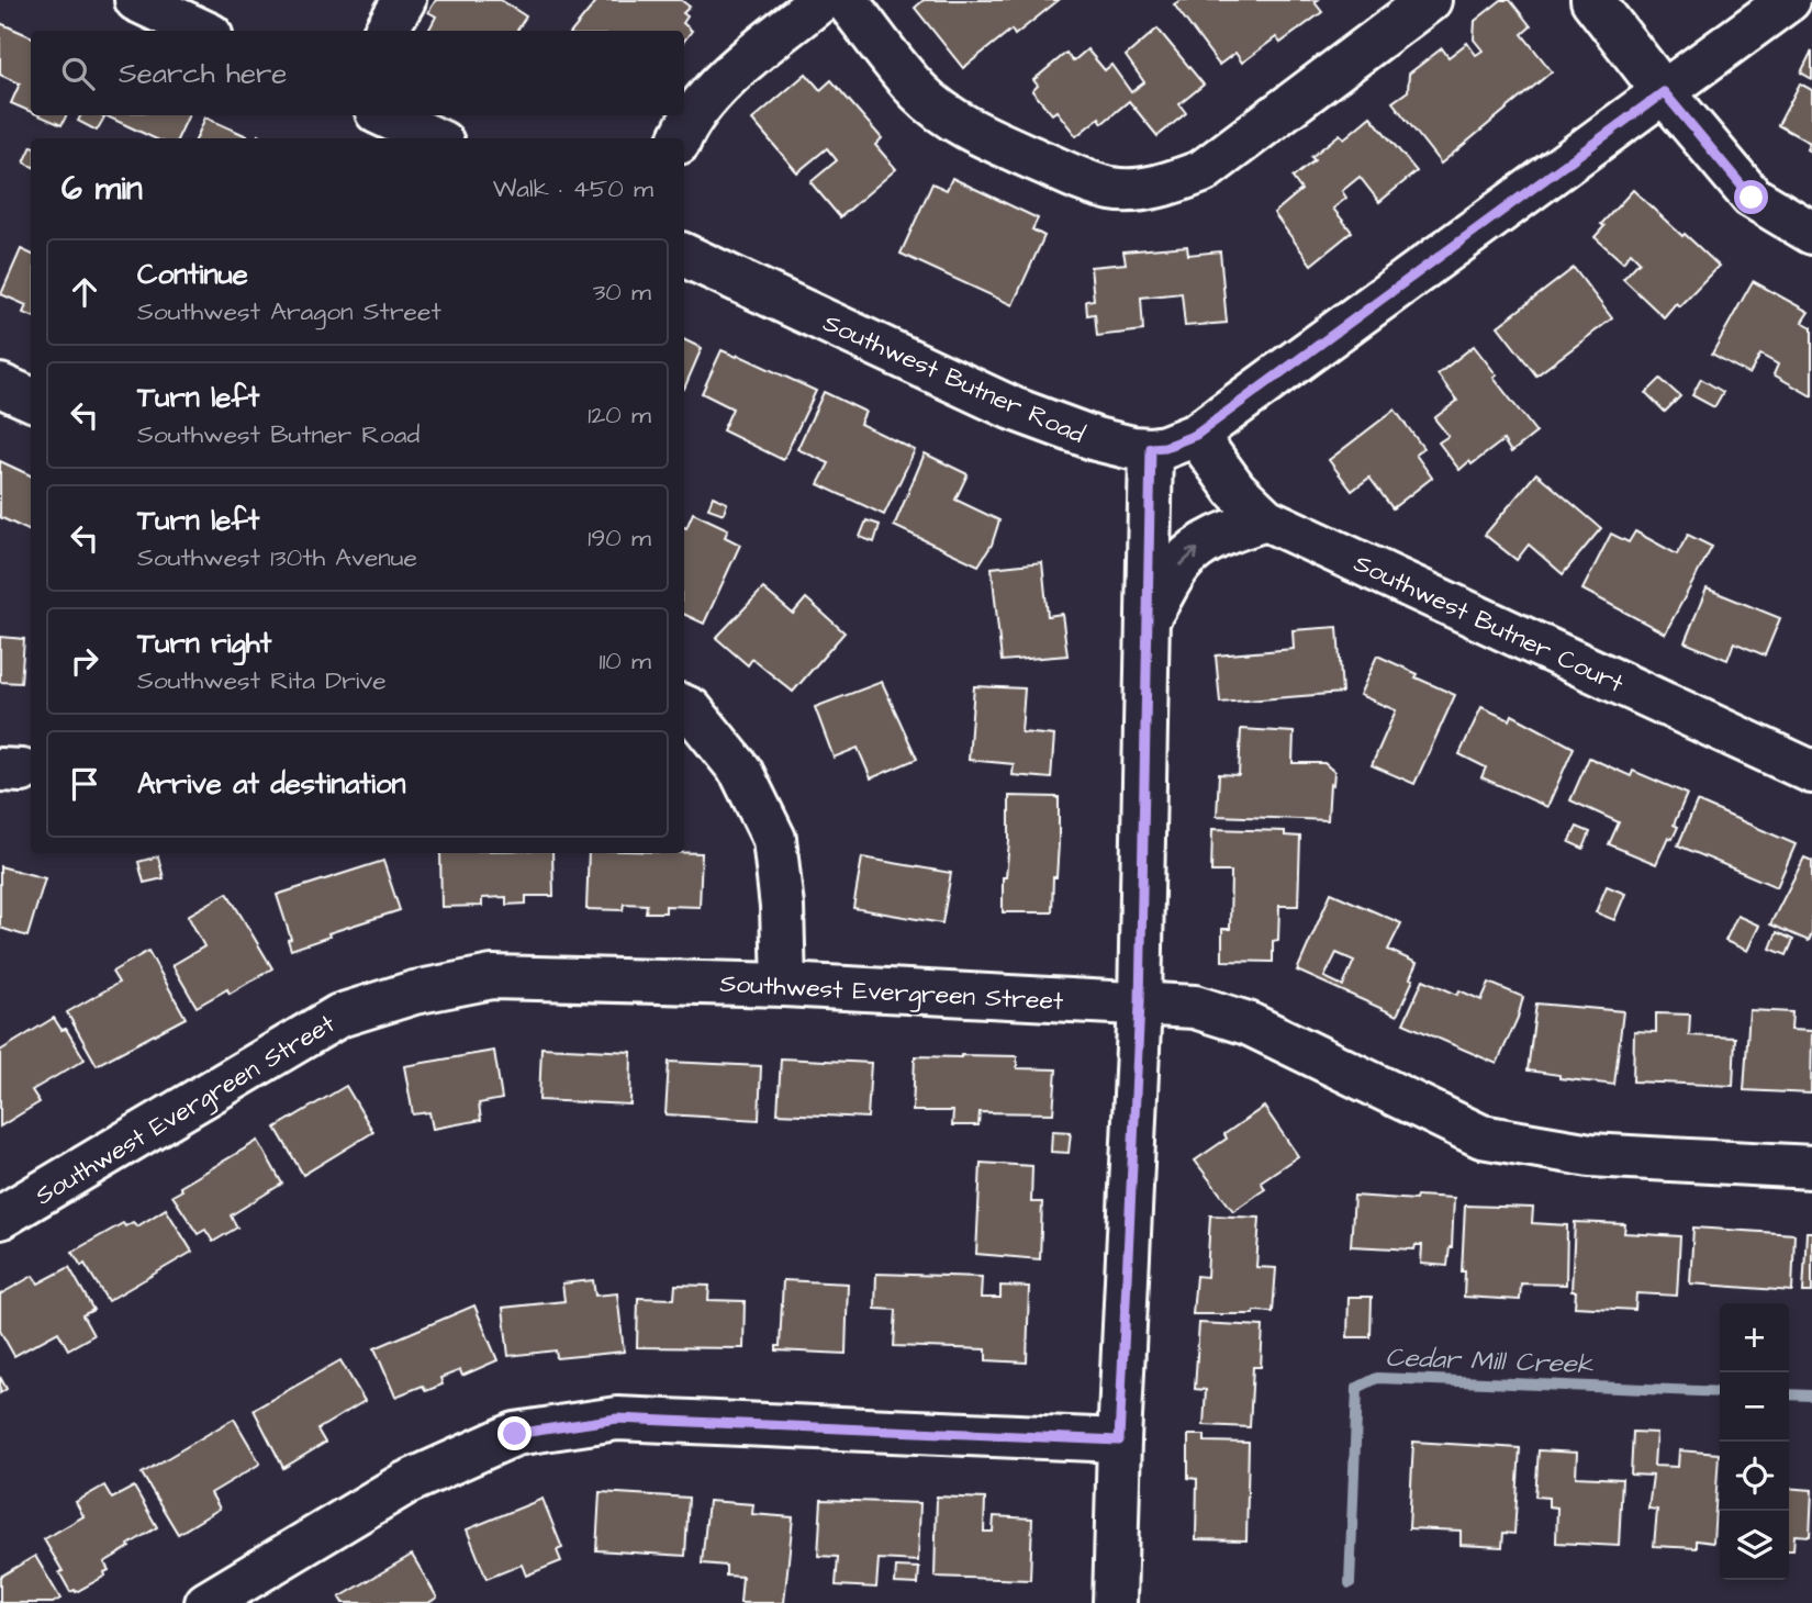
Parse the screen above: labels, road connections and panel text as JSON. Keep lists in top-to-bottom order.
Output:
{
  "streets": {
    "street": ["Southwest Butner Road", "Southwest Butner Court", "Southwest Evergreen Street"]
  },
  "crossings": [
    ["Southwest Butner Road", "Southwest Butner Court"]
  ],
  "water": ["Cedar Mill Creek"],
  "page": {
    "search": "Search here",
    "heading": ["6 min", "Walk · 450 m"],
    "list": [
      ["Continue", "Southwest Aragon Street", "30 m"],
      ["Turn left", "Southwest Butner Road", "120 m"],
      ["Turn left", "Southwest 130th Avenue", "190 m"],
      ["Turn right", "Southwest Rita Drive", "110 m"],
      "Arrive at destination"
    ],
    "map_buttons": ["+", "−"]
  }
}
